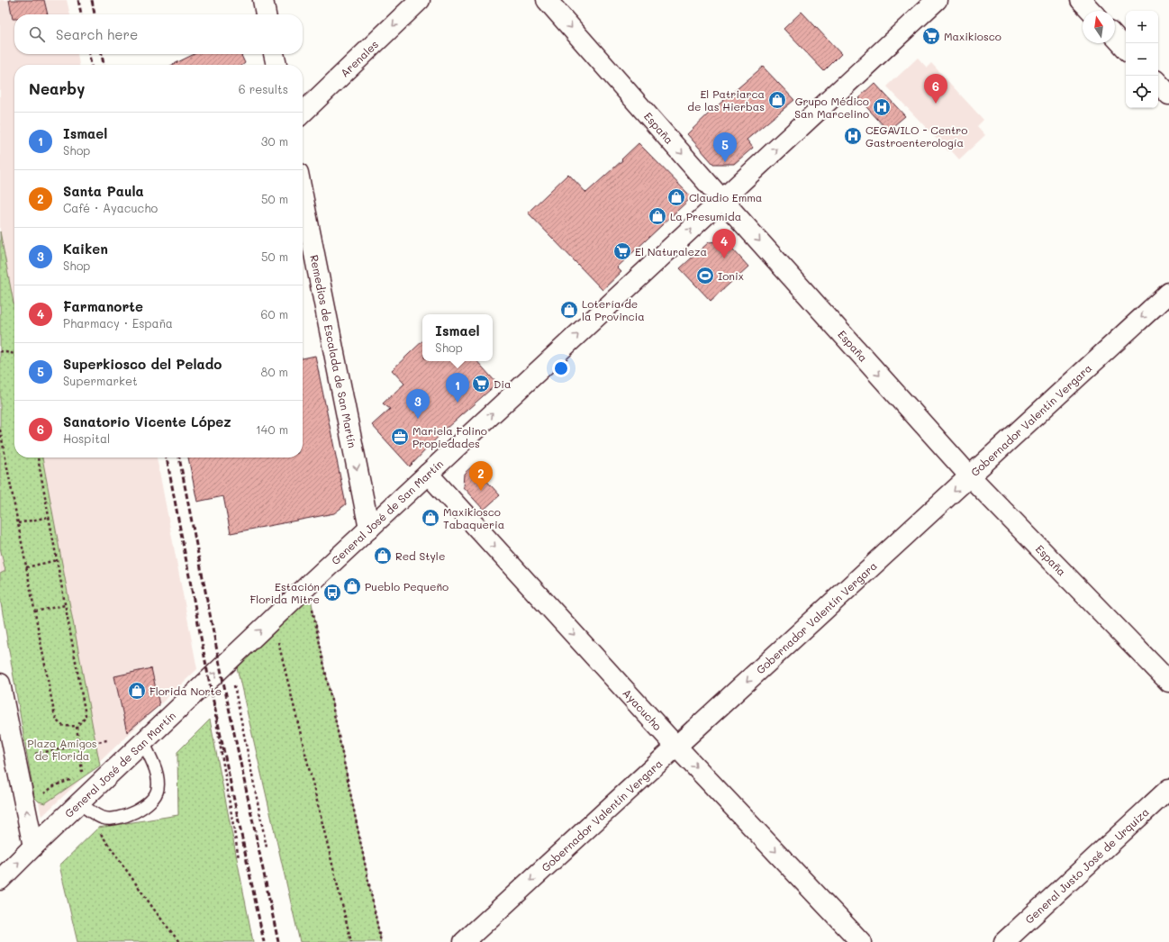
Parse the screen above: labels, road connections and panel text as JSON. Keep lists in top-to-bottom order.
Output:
{
  "streets": {
    "street": [
      "Arenales",
      "España",
      "Remedios de Escalada de San Martín",
      "Gobernador Valentín Vergara",
      "General José de San Martín",
      "Ayacucho",
      "General Justo José de Urquiza"
    ]
  },
  "crossings": [
    ["España", "Gobernador Valentín Vergara"],
    ["España", "General José de San Martín"],
    ["Remedios de Escalada de San Martín", "General José de San Martín"],
    ["Gobernador Valentín Vergara", "Ayacucho"],
    ["General José de San Martín", "Ayacucho"]
  ],
  "one_way": [
    "Arenales",
    "España",
    "Remedios de Escalada de San Martín",
    "Gobernador Valentín Vergara",
    "General José de San Martín",
    "Ayacucho"
  ],
  "parks": ["Plaza Amigos de Florida"],
  "places": {
    "supermarket": ["Maxikiosco", "El Naturaleza", "Dia"],
    "shop": [
      "El Patriarca de las Hierbas",
      "Claudio Emma",
      "La Presumida",
      "Lotería de la Provincia",
      "Maxikiosco Tabaqueria",
      "Red Style",
      "Pueblo Pequeño",
      "Florida Norte"
    ],
    "hospital": ["Grupo Médico San Marcelino", "CEGAVILO - Centro Gastroenterología"],
    "sports": ["Ionix"],
    "office": ["Mariela Folino Propiedades"],
    "bus stop": ["Estación Florida Mitre"]
  },
  "north": "top",
  "page": {
    "map_buttons": ["+", "−"],
    "search": "Search here",
    "heading": ["Nearby", "6 results"],
    "pins": [
      "6",
      "5",
      "4",
      "1",
      "3",
      "2"
    ],
    "list": [
      {
        "mark": "1",
        "name": "Ismael",
        "note": "Shop",
        "value": "30 m"
      },
      {
        "mark": "2",
        "name": "Santa Paula",
        "note": "Café · Ayacucho",
        "value": "50 m"
      },
      {
        "mark": "3",
        "name": "Kaiken",
        "note": "Shop",
        "value": "50 m"
      },
      {
        "mark": "4",
        "name": "Farmanorte",
        "note": "Pharmacy · España",
        "value": "60 m"
      },
      {
        "mark": "5",
        "name": "Superkiosco del Pelado",
        "note": "Supermarket",
        "value": "80 m"
      },
      {
        "mark": "6",
        "name": "Sanatorio Vicente López",
        "note": "Hospital",
        "value": "140 m"
      }
    ],
    "popup": ["Ismael", "Shop"]
  }
}
